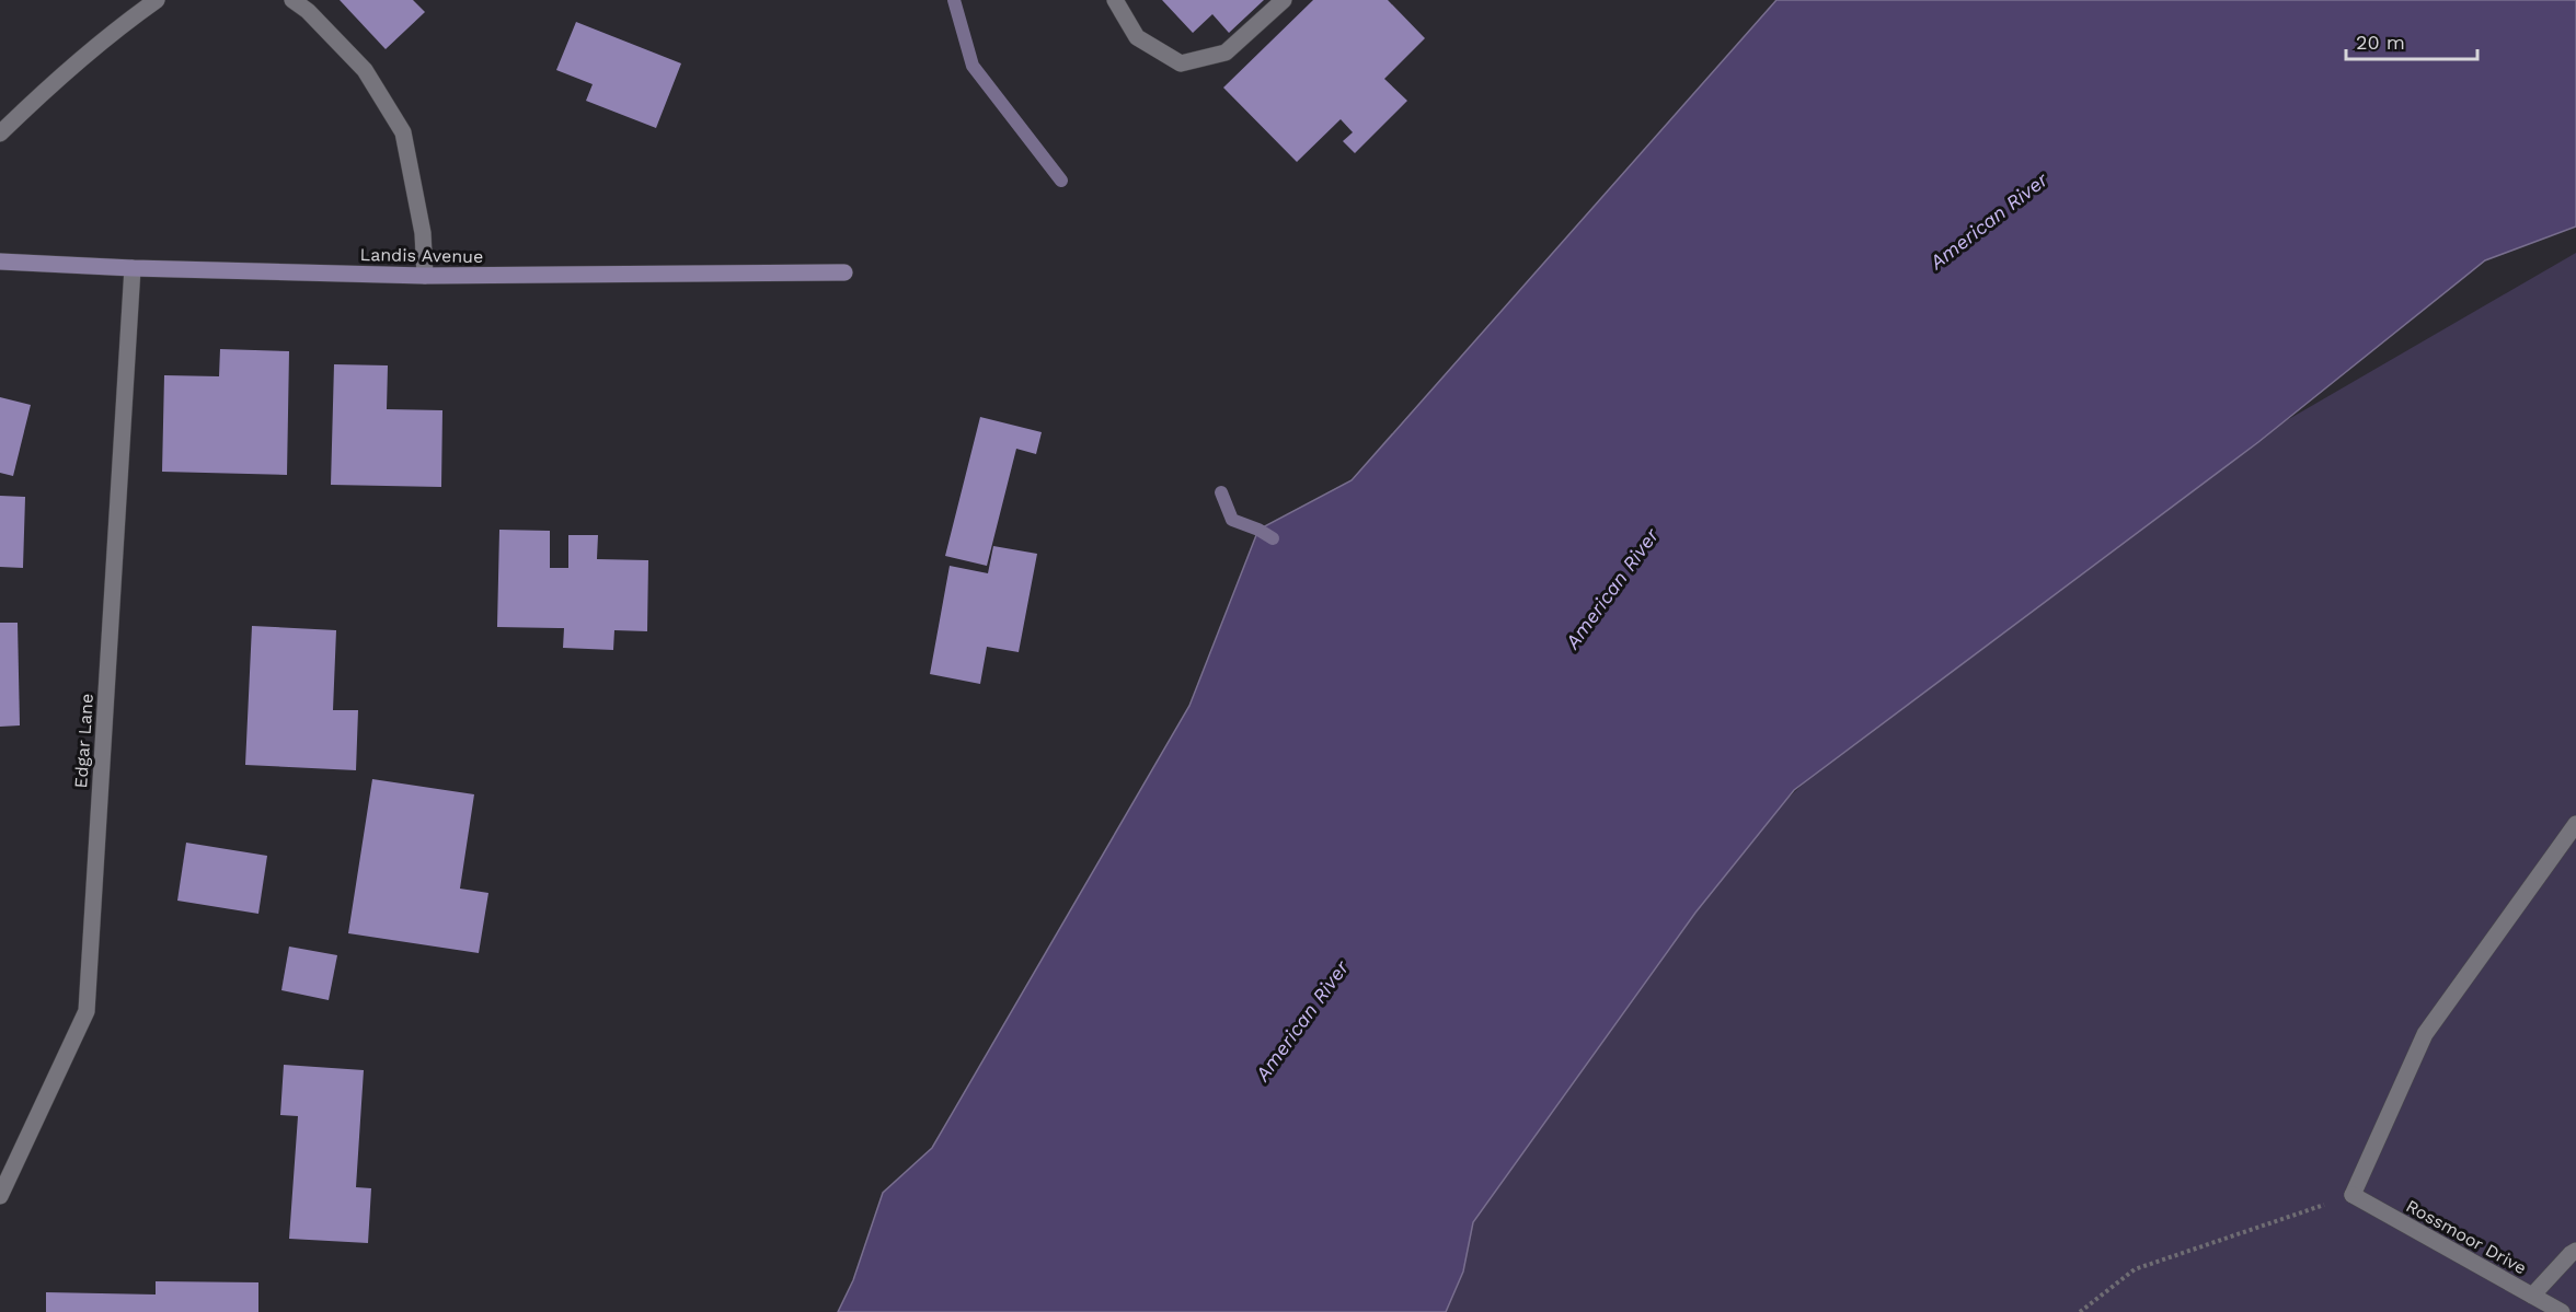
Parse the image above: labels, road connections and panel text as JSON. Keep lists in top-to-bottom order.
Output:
{
  "streets": {
    "street": ["Landis Avenue", "Edgar Lane", "Rossmoor Drive"]
  },
  "crossings": [
    ["Landis Avenue", "Edgar Lane"]
  ],
  "water": ["American River"],
  "scale_bar": "20 m"
}
